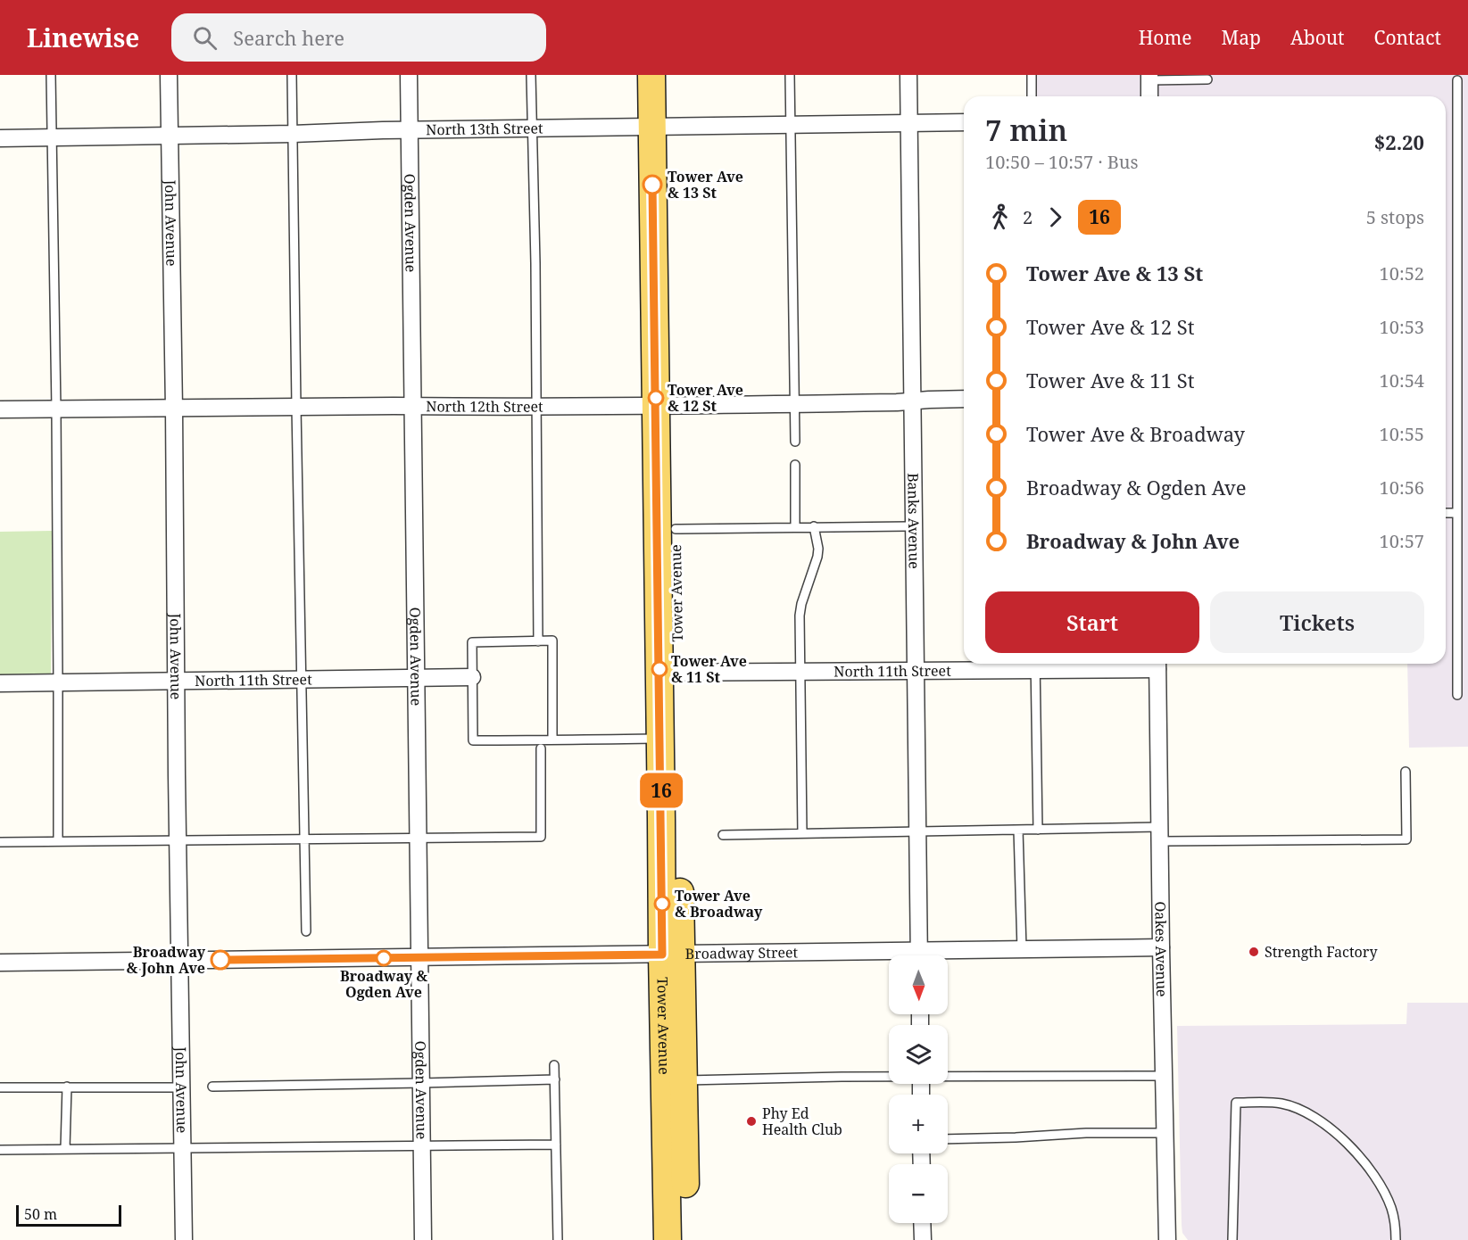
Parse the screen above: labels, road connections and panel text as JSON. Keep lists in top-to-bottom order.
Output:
{
  "streets": {
    "main road": ["Tower Avenue"],
    "street": [
      "North 13th Street",
      "John Avenue",
      "Ogden Avenue",
      "North 12th Street",
      "Banks Avenue",
      "North 11th Street",
      "Oakes Avenue",
      "Broadway Street"
    ]
  },
  "crossings": [
    ["North 13th Street", "John Avenue"],
    ["North 13th Street", "Ogden Avenue"],
    ["North 13th Street", "Banks Avenue"],
    ["North 13th Street", "Tower Avenue"],
    ["John Avenue", "North 12th Street"],
    ["John Avenue", "North 11th Street"],
    ["John Avenue", "Broadway Street"],
    ["Ogden Avenue", "North 12th Street"],
    ["Ogden Avenue", "North 11th Street"],
    ["Ogden Avenue", "Broadway Street"],
    ["North 12th Street", "Banks Avenue"],
    ["North 12th Street", "Tower Avenue"],
    ["Banks Avenue", "North 11th Street"],
    ["Tower Avenue", "North 11th Street"],
    ["Tower Avenue", "Broadway Street"],
    ["North 11th Street", "Oakes Avenue"],
    ["Oakes Avenue", "Broadway Street"]
  ],
  "places": [
    "Tower Ave & 13 St",
    "Tower Ave & 12 St",
    "Tower Ave & 11 St",
    "Tower Ave & Broadway",
    "Strength Factory",
    "Broadway & Ogden Ave",
    "Broadway & John Ave",
    "Phy Ed Health Club"
  ],
  "lines": ["bus line 16"],
  "scale_bar": "50 m",
  "north": "bottom",
  "page": {
    "header": "Linewise",
    "search": "Search here",
    "nav": [
      "Home",
      "Map",
      "About",
      "Contact"
    ],
    "on_map": "16",
    "heading": ["7 min", "10:50 – 10:57 · Bus", "$2.20"],
    "legs": ["2", "16", "5 stops"],
    "list": [
      {
        "name": "Tower Ave & 13 St",
        "value": "10:52"
      },
      {
        "name": "Tower Ave & 12 St",
        "value": "10:53"
      },
      {
        "name": "Tower Ave & 11 St",
        "value": "10:54"
      },
      {
        "name": "Tower Ave & Broadway",
        "value": "10:55"
      },
      {
        "name": "Broadway & Ogden Ave",
        "value": "10:56"
      },
      {
        "name": "Broadway & John Ave",
        "value": "10:57"
      }
    ],
    "buttons": ["Start", "Tickets"],
    "map_buttons": ["+", "−"],
    "scale": "50 m"
  }
}
